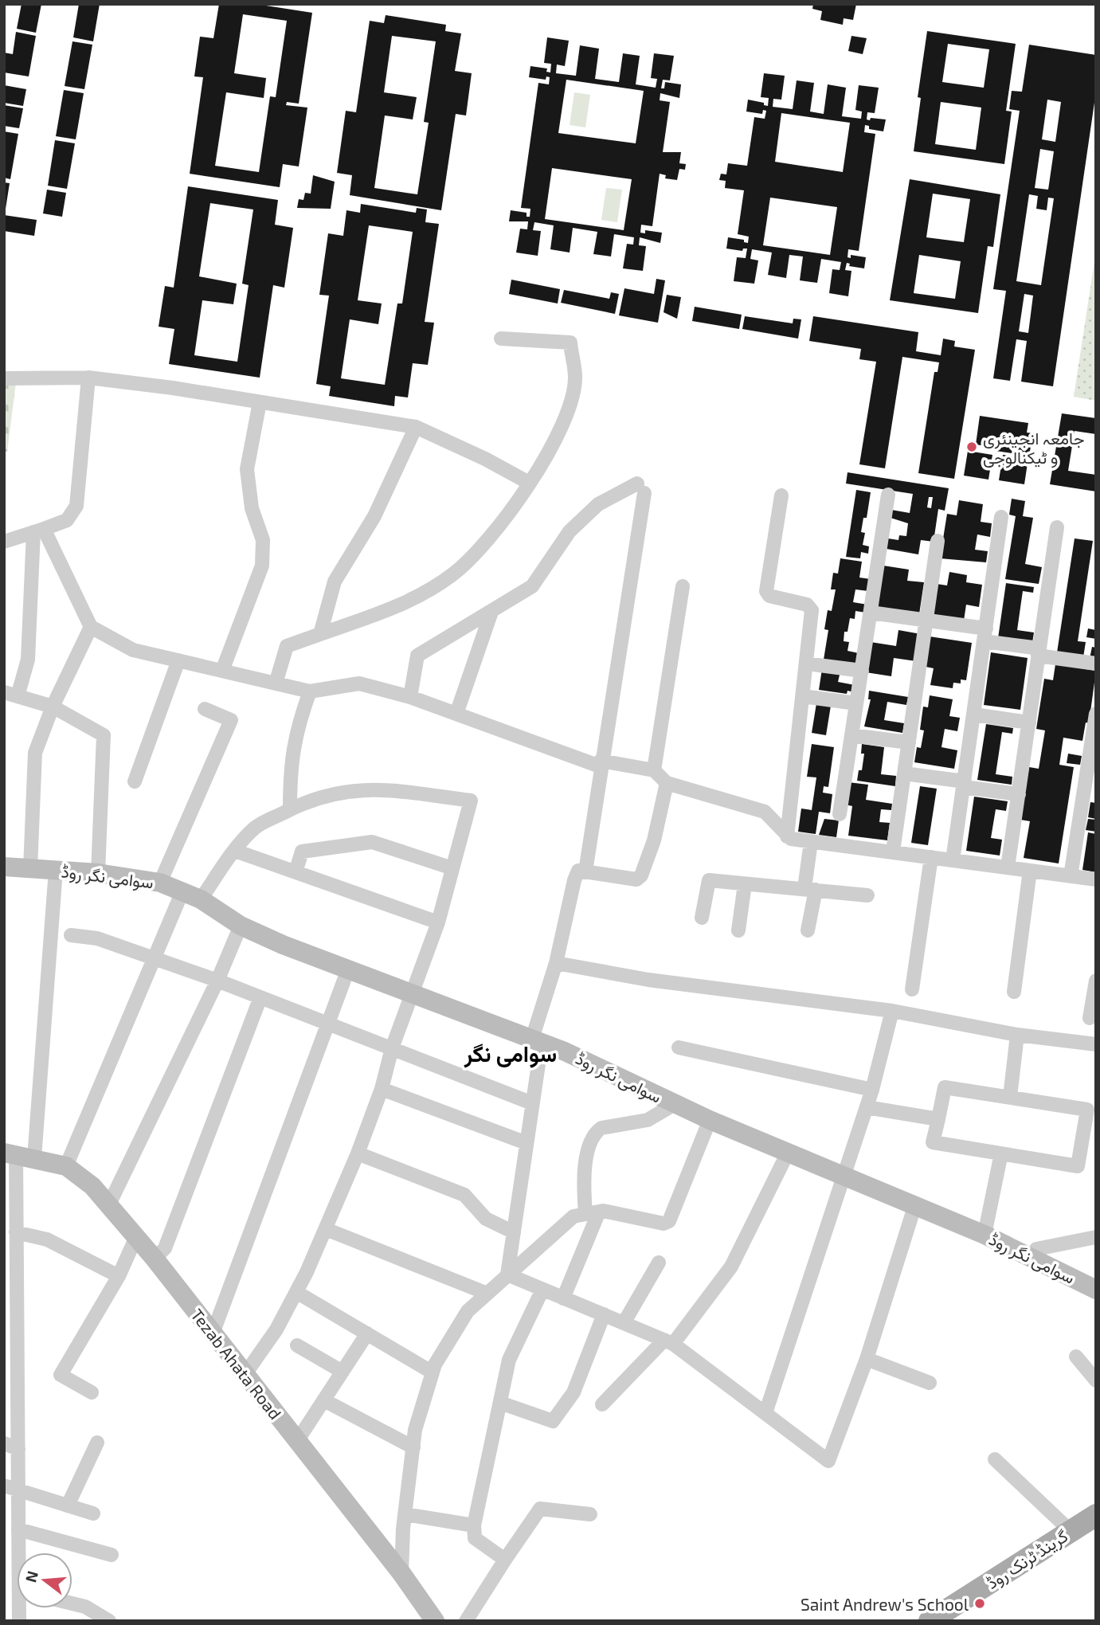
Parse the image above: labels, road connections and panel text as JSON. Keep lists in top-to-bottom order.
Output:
{
  "streets": {
    "main road": ["گرینڈ ٹرنک روڈ"],
    "street": ["سوامی نگر روڈ", "Tezab Ahata Road"]
  },
  "districts": ["سوامی نگر"],
  "places": ["جامعہ انجینئری و ٹیکنالوجی", "Saint Andrew's School"],
  "north": "left"
}
